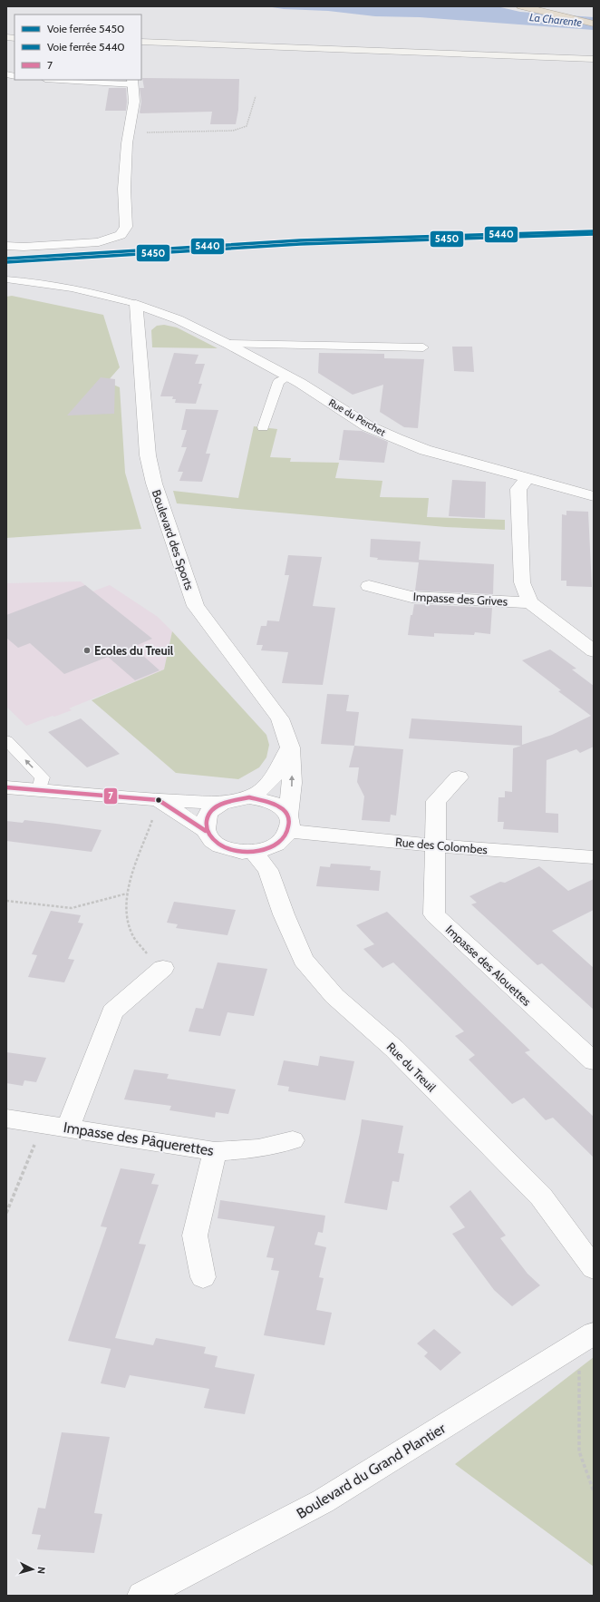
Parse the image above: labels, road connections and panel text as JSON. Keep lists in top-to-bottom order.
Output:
{
  "streets": {
    "street": [
      "Rue du Perchet",
      "Boulevard des Sports",
      "Impasse des Grives",
      "Rue des Colombes",
      "Impasse des Alouettes",
      "Rue du Treuil",
      "Impasse des Pâquerettes",
      "Boulevard du Grand Plantier"
    ]
  },
  "crossings": [
    ["Rue du Perchet", "Boulevard des Sports"],
    ["Boulevard des Sports", "Rue des Colombes"],
    ["Boulevard des Sports", "Rue du Treuil"],
    ["Rue des Colombes", "Impasse des Alouettes"],
    ["Rue des Colombes", "Rue du Treuil"]
  ],
  "water": ["La Charente"],
  "places": ["Ecoles du Treuil"],
  "lines": ["rail line 5440", "rail line 5450", "transit line 7"],
  "legend": ["Voie ferrée 5450", "Voie ferrée 5440", "7"],
  "north": "right"
}
